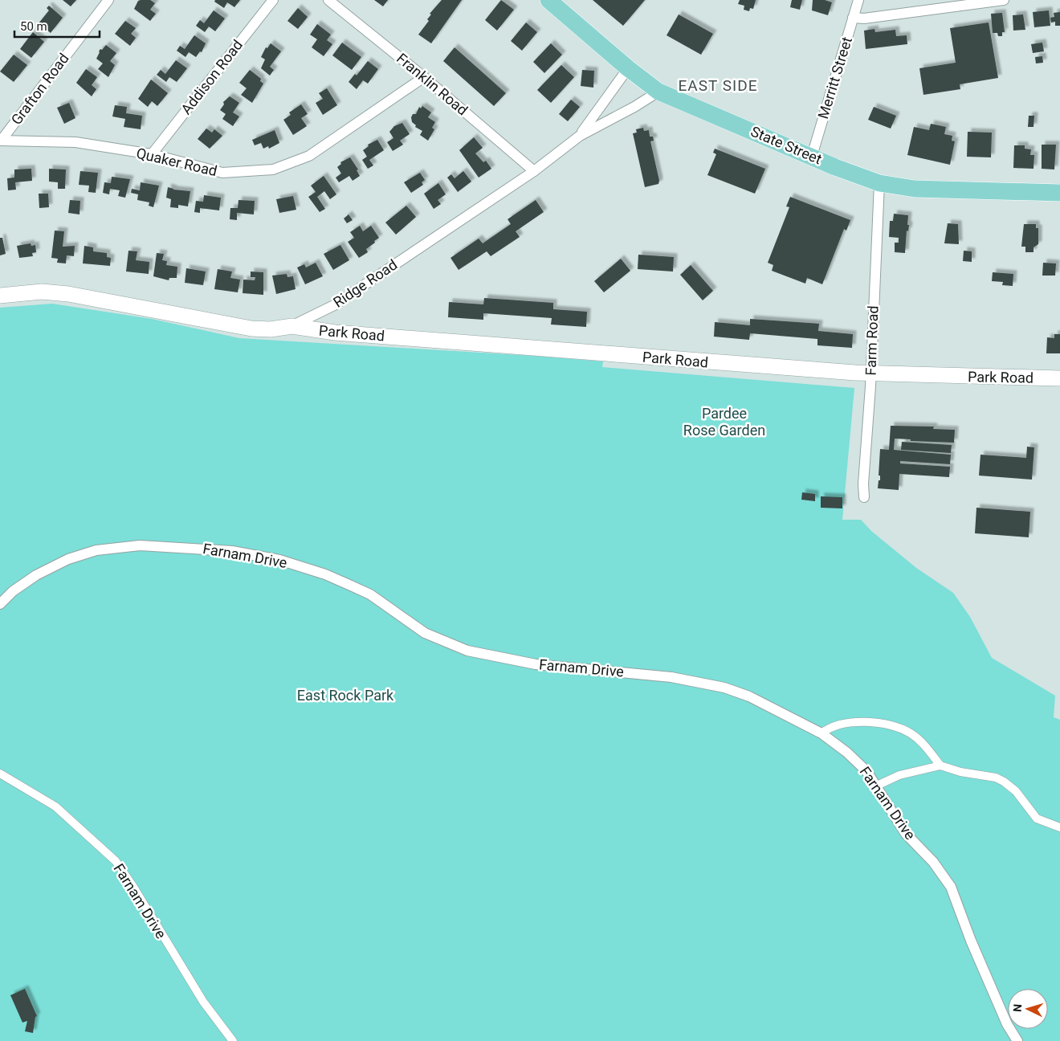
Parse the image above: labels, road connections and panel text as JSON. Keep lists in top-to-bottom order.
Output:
{
  "streets": {
    "main road": ["State Street", "Ridge Road", "Park Road"],
    "street": [
      "Addison Road",
      "Merritt Street",
      "Franklin Road",
      "Grafton Road",
      "Quaker Road",
      "Farm Road",
      "Farnam Drive"
    ]
  },
  "crossings": [
    ["Addison Road", "Quaker Road"],
    ["Merritt Street", "State Street"],
    ["Franklin Road", "Quaker Road"],
    ["Franklin Road", "Ridge Road"],
    ["Grafton Road", "Quaker Road"],
    ["State Street", "Ridge Road"],
    ["State Street", "Farm Road"],
    ["Ridge Road", "Park Road"],
    ["Park Road", "Farm Road"]
  ],
  "districts": ["EAST SIDE"],
  "parks": ["Pardee Rose Garden", "East Rock Park"],
  "scale_bar": "50 m",
  "north": "left"
}
